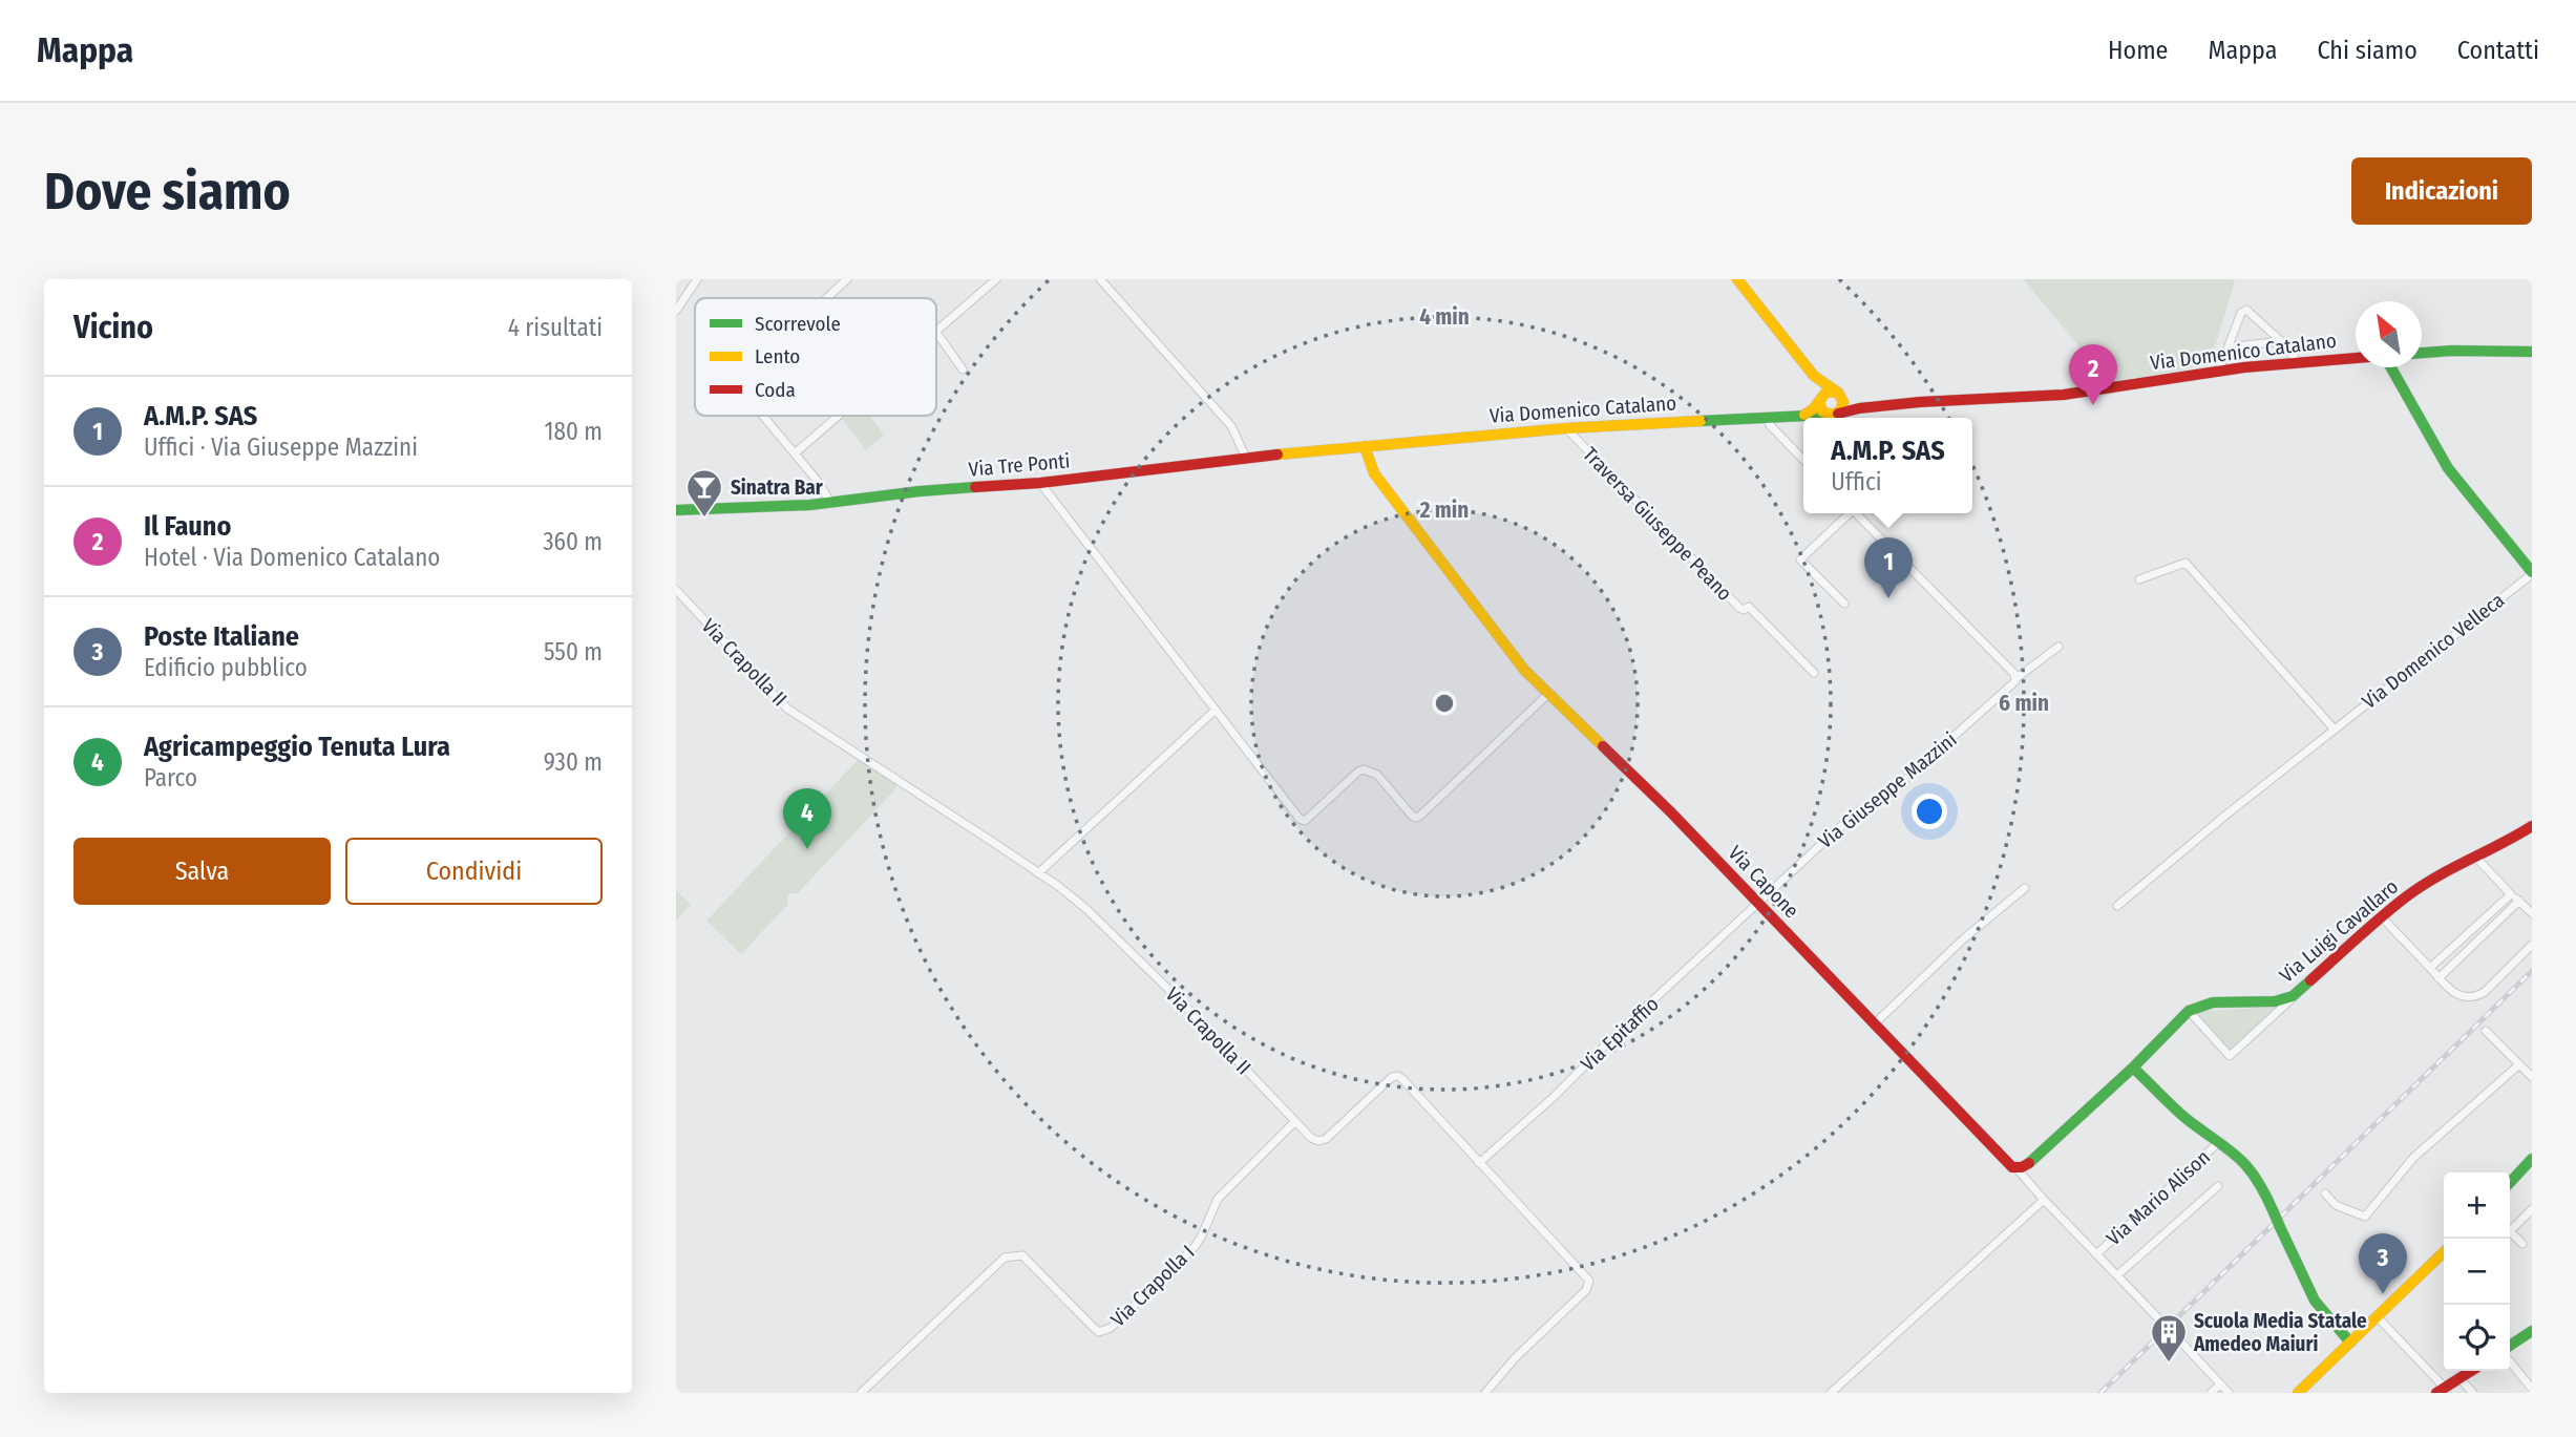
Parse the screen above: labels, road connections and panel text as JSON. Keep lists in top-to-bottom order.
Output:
{
  "streets": {
    "street": [
      "Via Domenico Catalano",
      "Via Tre Ponti",
      "Traversa Giuseppe Peano",
      "Via Domenico Velleca",
      "Via Crapolla II",
      "Via Giuseppe Mazzini",
      "Via Capone",
      "Via Luigi Cavallaro",
      "Via Epitaffio",
      "Via Mario Alison",
      "Via Crapolla I"
    ]
  },
  "crossings": [
    ["Via Domenico Catalano", "Via Tre Ponti"],
    ["Via Domenico Catalano", "Traversa Giuseppe Peano"],
    ["Via Domenico Catalano", "Via Capone"],
    ["Via Tre Ponti", "Via Capone"],
    ["Via Crapolla II", "Via Epitaffio"],
    ["Via Crapolla II", "Via Crapolla I"],
    ["Via Giuseppe Mazzini", "Via Capone"],
    ["Via Giuseppe Mazzini", "Via Epitaffio"],
    ["Via Capone", "Via Epitaffio"],
    ["Via Capone", "Via Mario Alison"]
  ],
  "places": {
    "bar": ["Sinatra Bar"],
    "building": ["Scuola Media Statale Amedeo Maiuri"]
  },
  "legend": ["Scorrevole", "Lento", "Coda"],
  "north": "top left",
  "page": {
    "header": "Mappa",
    "nav": [
      "Home",
      "Mappa",
      "Chi siamo",
      "Contatti"
    ],
    "buttons": [
      "Indicazioni",
      ["Salva", "Condividi"]
    ],
    "title": "Dove siamo",
    "heading": ["Vicino", "4 risultati"],
    "pins": [
      "2",
      "1",
      "4",
      "3"
    ],
    "list": [
      {
        "mark": "1",
        "name": "A.M.P. SAS",
        "note": "Uffici · Via Giuseppe Mazzini",
        "value": "180 m"
      },
      {
        "mark": "2",
        "name": "Il Fauno",
        "note": "Hotel · Via Domenico Catalano",
        "value": "360 m"
      },
      {
        "mark": "3",
        "name": "Poste Italiane",
        "note": "Edificio pubblico",
        "value": "550 m"
      },
      {
        "mark": "4",
        "name": "Agricampeggio Tenuta Lura",
        "note": "Parco",
        "value": "930 m"
      }
    ],
    "popup": ["A.M.P. SAS", "Uffici"],
    "map_buttons": ["+", "−"]
  },
  "rings": ["4 min", "2 min", "6 min"]
}
